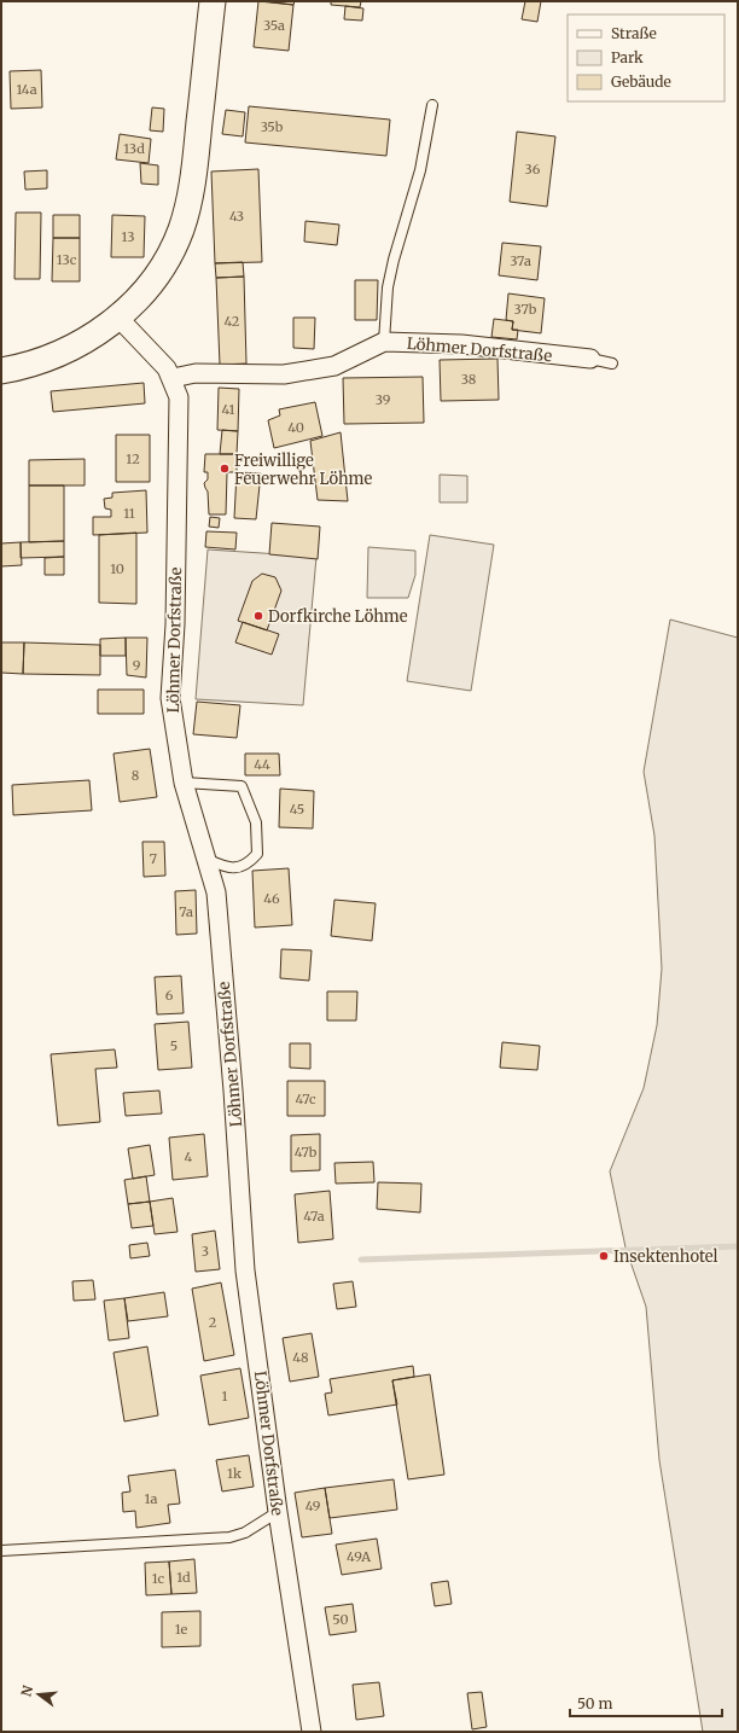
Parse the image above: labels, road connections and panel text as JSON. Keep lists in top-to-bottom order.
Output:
{
  "streets": {
    "street": ["Löhmer Dorfstraße"]
  },
  "places": ["Freiwillige Feuerwehr Löhme", "Dorfkirche Löhme", "Insektenhotel"],
  "house_numbers": [
    "35a",
    "14a",
    "35b",
    "13d",
    "36",
    "43",
    "13",
    "13c",
    "37a",
    "37b",
    "42",
    "38",
    "39",
    "41",
    "40",
    "12",
    "11",
    "10",
    "9",
    "44",
    "8",
    "45",
    "7",
    "46",
    "7a",
    "6",
    "5",
    "47c",
    "47b",
    "4",
    "47a",
    "3",
    "2",
    "48",
    "1",
    "1k",
    "1a",
    "49",
    "49A",
    "1d",
    "1c",
    "50",
    "1e"
  ],
  "legend": ["Straße", "Park", "Gebäude"],
  "scale_bar": "50 m",
  "north": "left"
}
